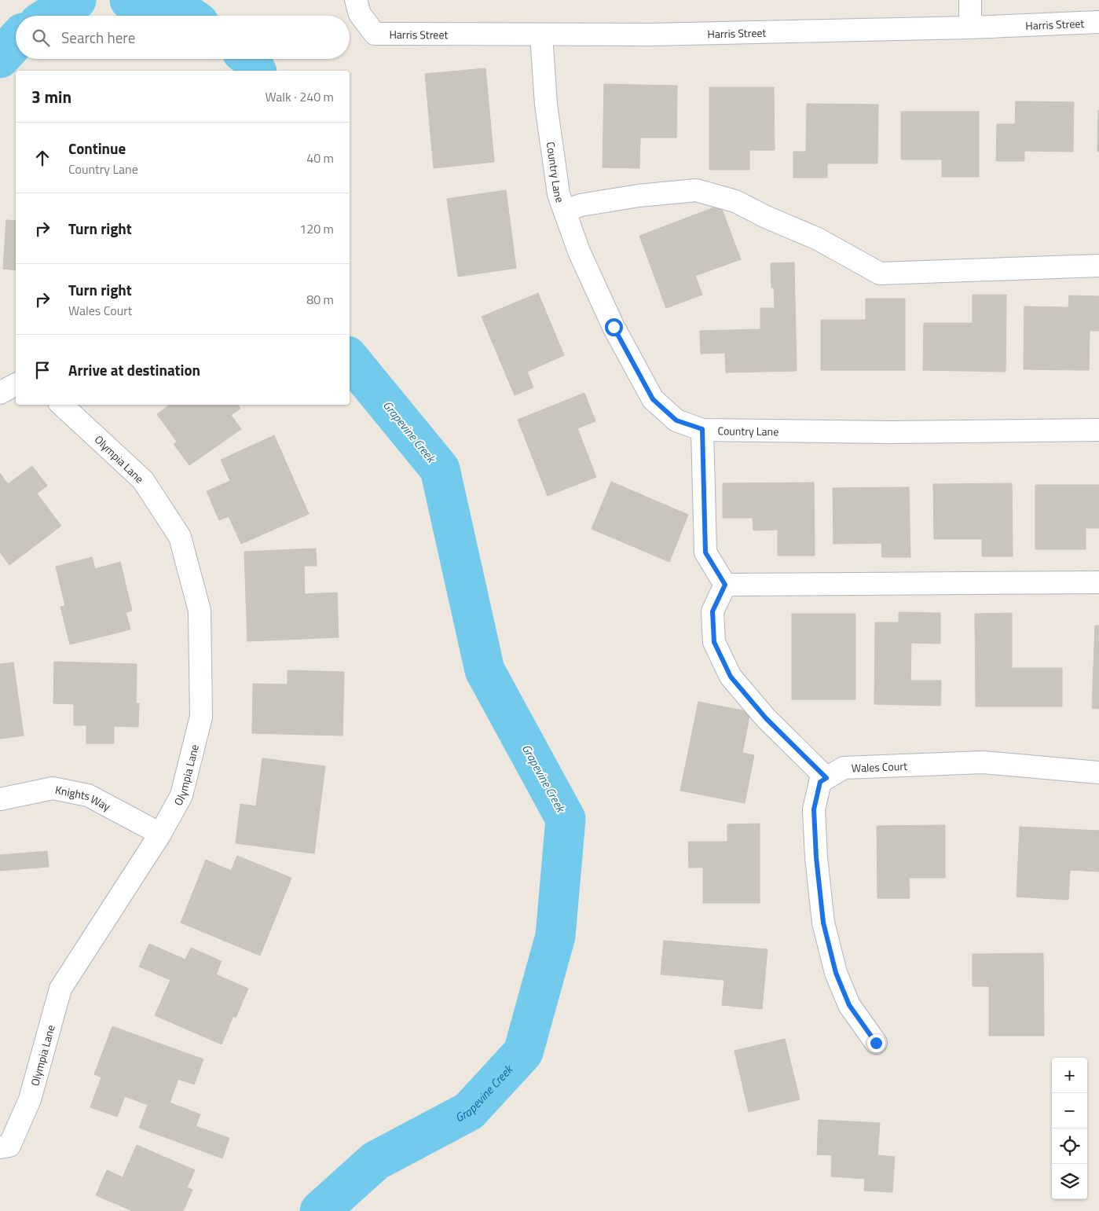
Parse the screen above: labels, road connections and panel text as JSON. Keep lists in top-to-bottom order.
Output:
{
  "streets": {
    "street": [
      "Harris Street",
      "Country Lane",
      "Olympia Lane",
      "Wales Court",
      "Knights Way"
    ]
  },
  "crossings": [
    ["Harris Street", "Country Lane"],
    ["Olympia Lane", "Knights Way"]
  ],
  "water": ["Grapevine Creek"],
  "page": {
    "search": "Search here",
    "heading": ["3 min", "Walk · 240 m"],
    "list": [
      ["Continue", "Country Lane", "40 m"],
      ["Turn right", "120 m"],
      ["Turn right", "Wales Court", "80 m"],
      "Arrive at destination"
    ],
    "map_buttons": ["+", "−"]
  }
}
